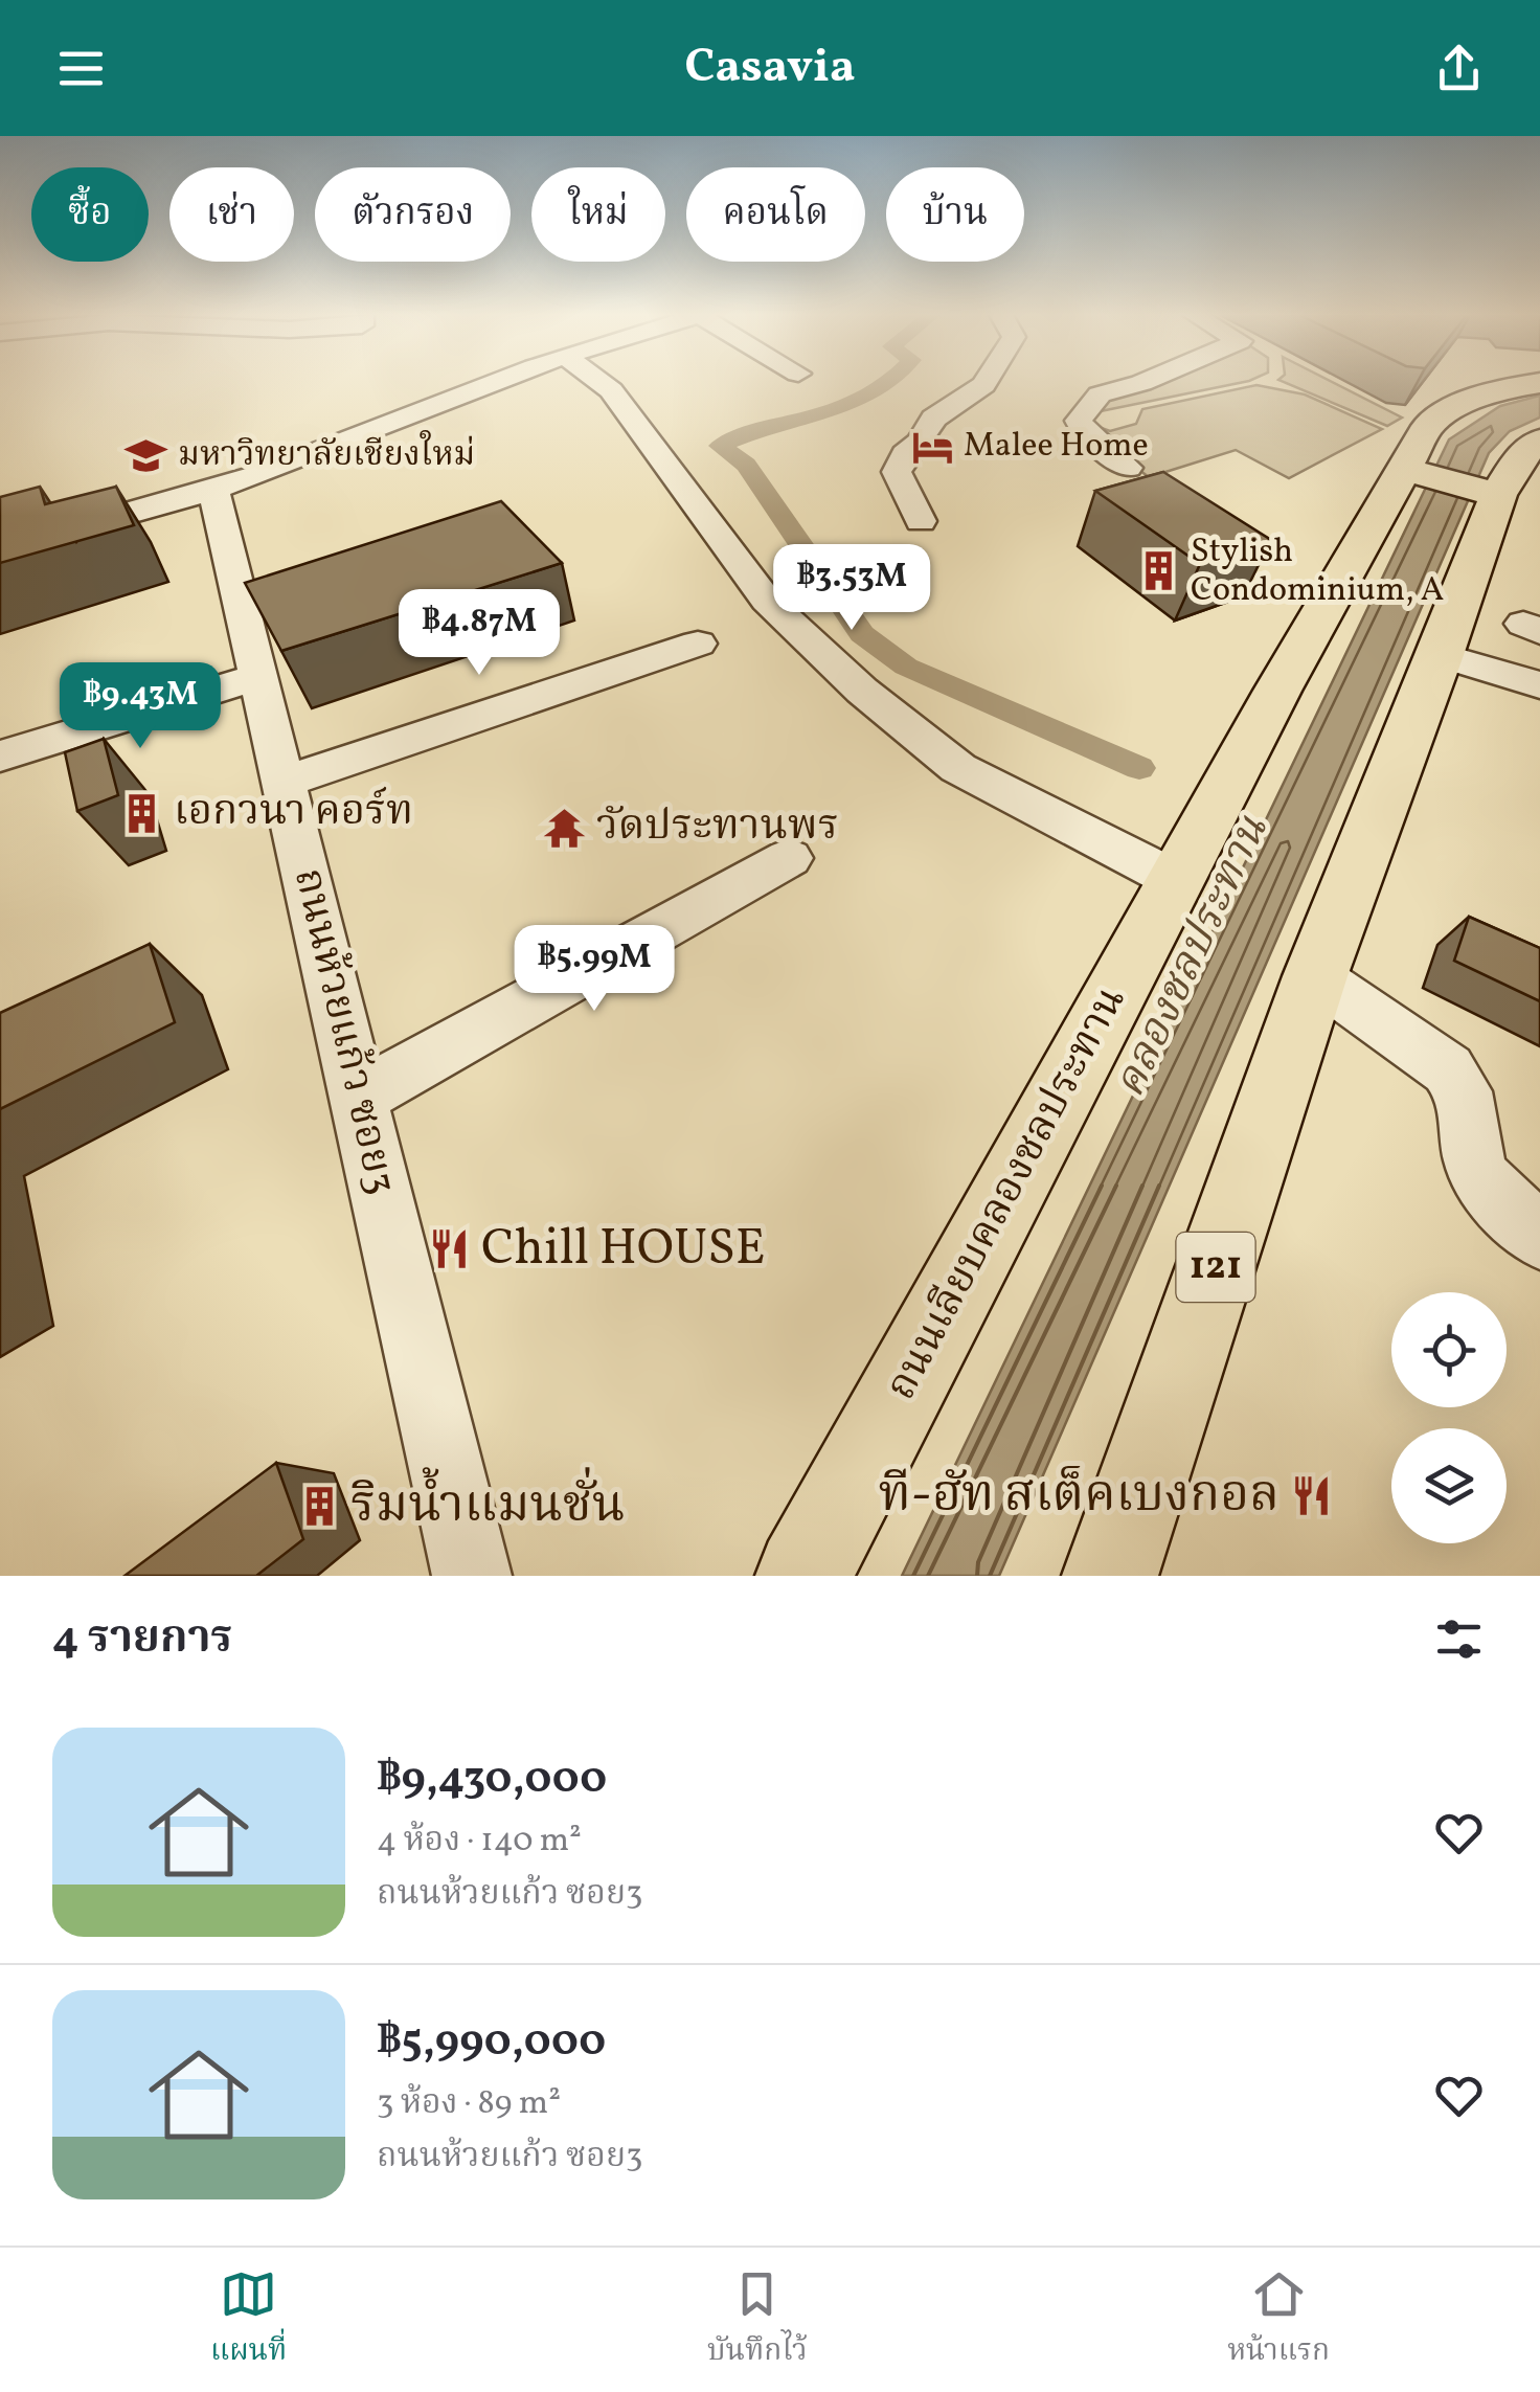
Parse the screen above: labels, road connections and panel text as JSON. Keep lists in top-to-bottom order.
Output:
{
  "streets": {
    "main road": ["ถนนเลียบคลองชลประทาน", "121"],
    "street": ["ถนนห้วยแก้ว ซอย3"]
  },
  "water": ["คลองชลประทาน"],
  "places": {
    "hotel": ["Malee Home"],
    "school or university": ["มหาวิทยาลัยเชียงใหม่"],
    "building": ["Stylish Condominium, A", "เอกวนา คอร์ท", "ริมน้ำแมนชั่น"],
    "temple": ["วัดประทานพร"],
    "restaurant": ["Chill HOUSE", "ที-ฮัท สเต็คเบงกอล"]
  },
  "page": {
    "header": "Casavia",
    "chip": [
      "ซื้อ",
      "เช่า",
      "ตัวกรอง",
      "ใหม่",
      "คอนโด",
      "บ้าน"
    ],
    "price": [
      "฿3.53M",
      "฿4.87M",
      "฿9.43M",
      "฿5.99M"
    ],
    "heading": "4 รายการ",
    "list": [
      {
        "name": "฿9,430,000",
        "note": "4 ห้อง · 140 m² · ถนนห้วยแก้ว ซอย3"
      },
      {
        "name": "฿5,990,000",
        "note": "3 ห้อง · 89 m² · ถนนห้วยแก้ว ซอย3"
      }
    ],
    "tabs": ["แผนที่", "บันทึกไว้", "หน้าแรก"]
  }
}
